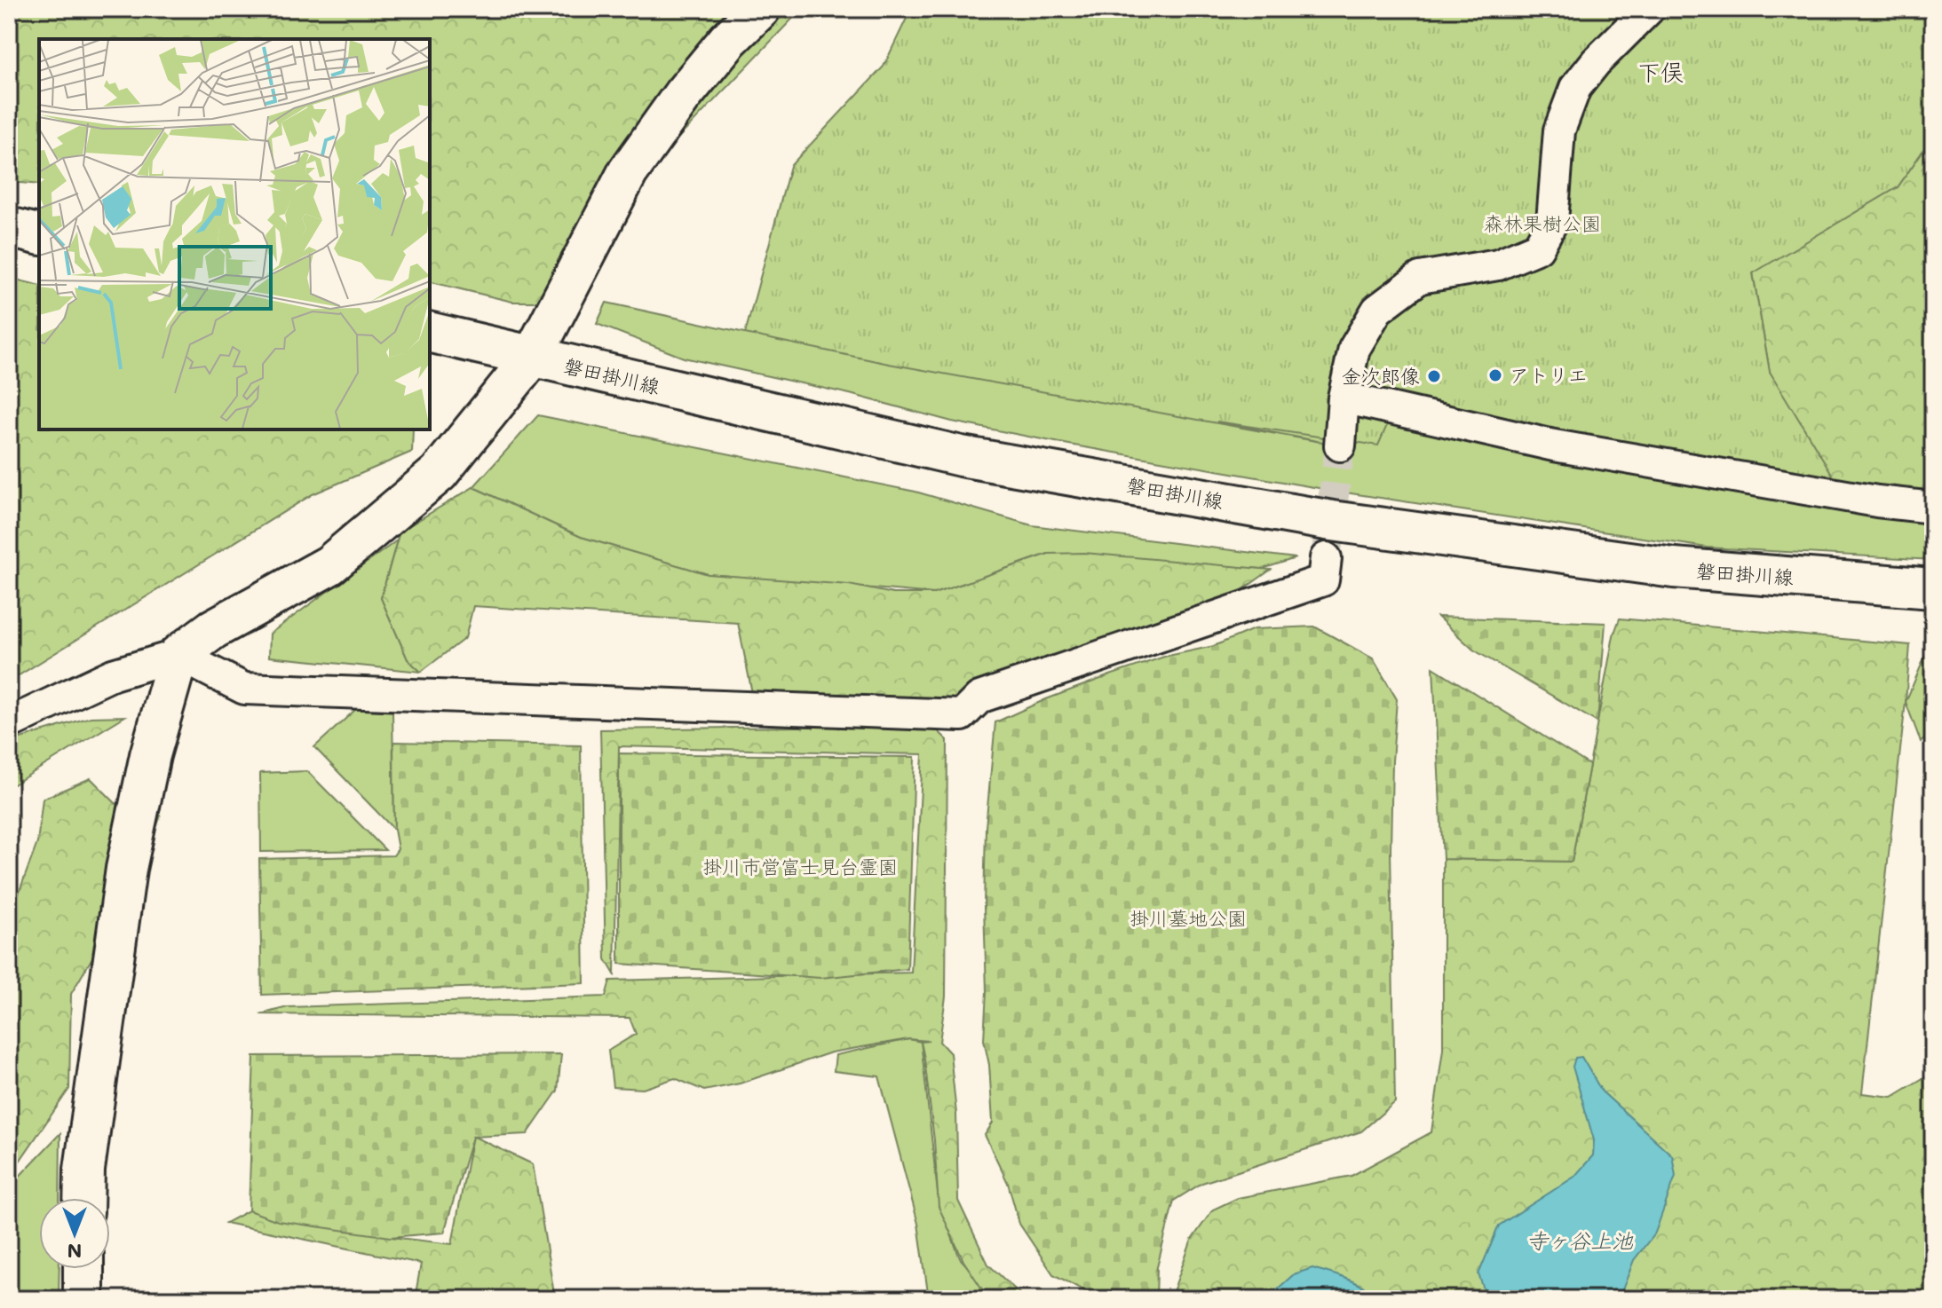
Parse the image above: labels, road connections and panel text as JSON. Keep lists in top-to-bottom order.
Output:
{
  "streets": {
    "main road": ["磐田掛川線"]
  },
  "districts": ["下俣"],
  "water": ["寺ヶ谷上池"],
  "parks": ["森林果樹公園", "掛川市営富士見台霊園", "掛川墓地公園"],
  "places": ["アトリエ", "金次郎像"],
  "north": "bottom"
}
